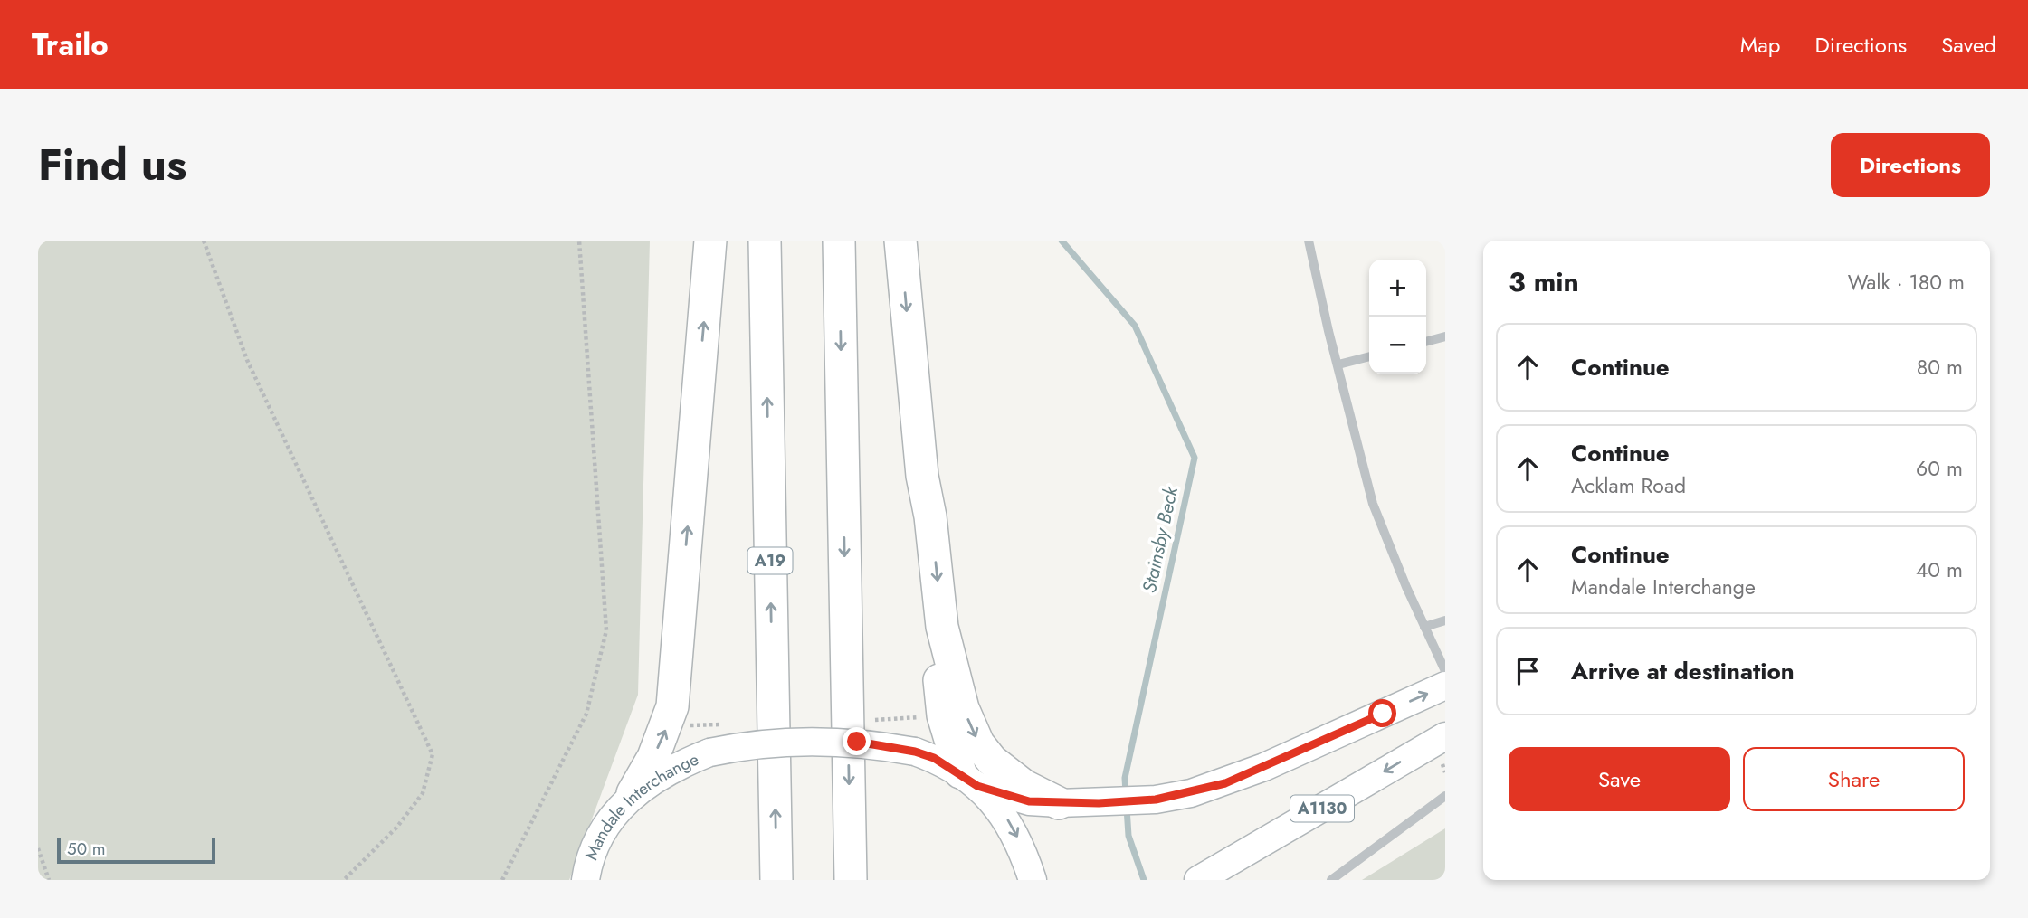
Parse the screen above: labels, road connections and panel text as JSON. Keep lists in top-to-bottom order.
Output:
{
  "streets": {
    "highway": ["A19"],
    "main road": ["A1130", "Mandale Interchange"]
  },
  "water": ["Stainsby Beck"],
  "scale_bar": "50 m",
  "page": {
    "header": "Trailo",
    "nav": ["Map", "Directions", "Saved"],
    "title": "Find us",
    "buttons": [
      "Directions",
      ["Save", "Share"]
    ],
    "heading": ["3 min", "Walk · 180 m"],
    "map_buttons": ["+", "−"],
    "list": [
      ["Continue", "80 m"],
      ["Continue", "Acklam Road", "60 m"],
      ["Continue", "Mandale Interchange", "40 m"],
      "Arrive at destination"
    ],
    "scale": "50 m"
  }
}
